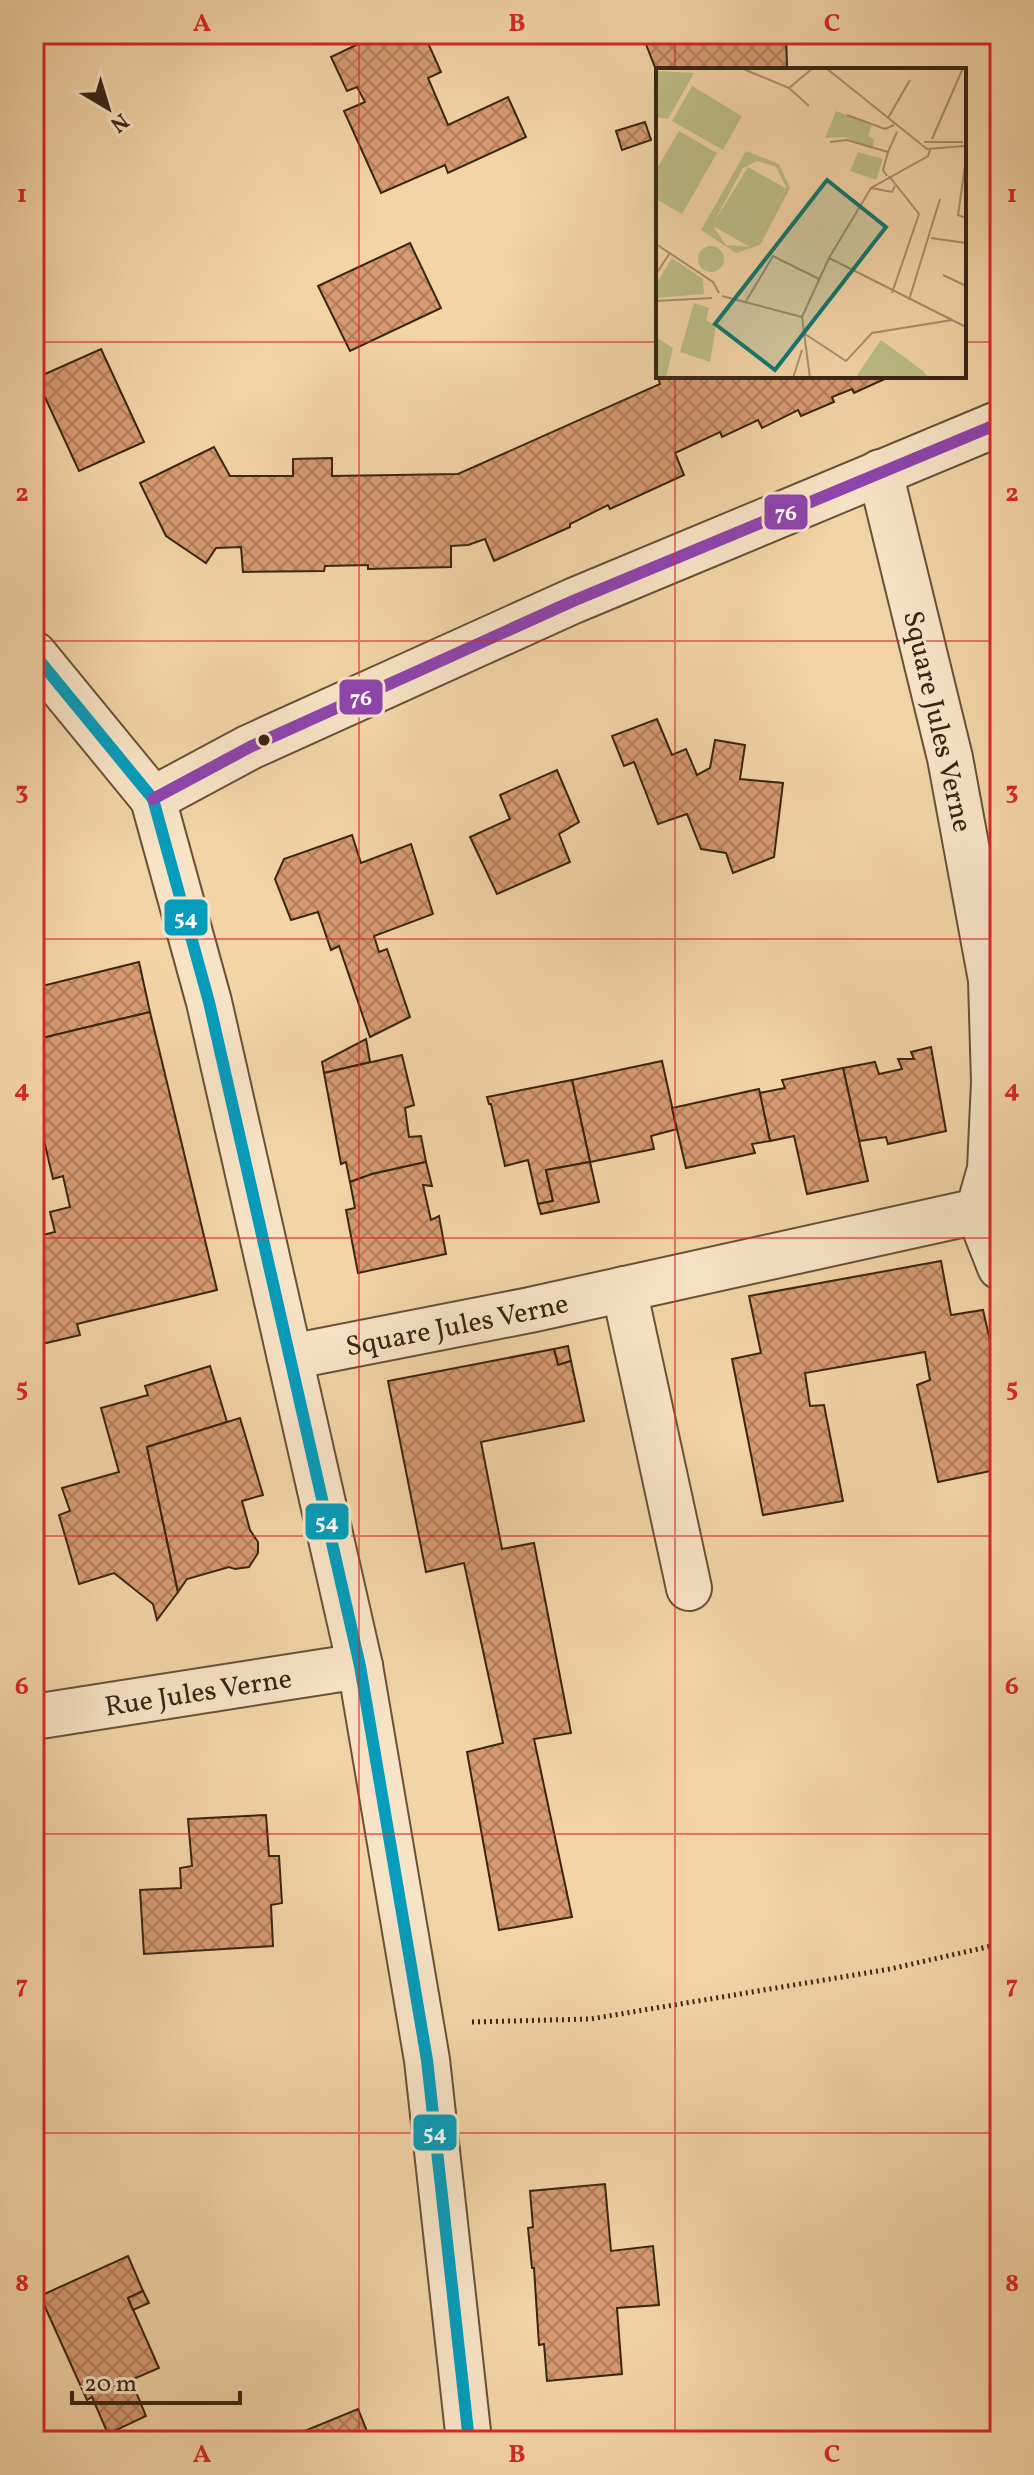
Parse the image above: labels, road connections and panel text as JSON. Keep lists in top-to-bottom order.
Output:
{
  "streets": {
    "street": ["Square Jules Verne", "Rue Jules Verne"]
  },
  "lines": ["transit line 76", "transit line 54"],
  "scale_bar": "20 m",
  "north": "bottom right",
  "grid": {
    "columns": ["A", "B", "C"],
    "rows": [
      "1",
      "2",
      "3",
      "4",
      "5",
      "6",
      "7",
      "8"
    ]
  }
}
